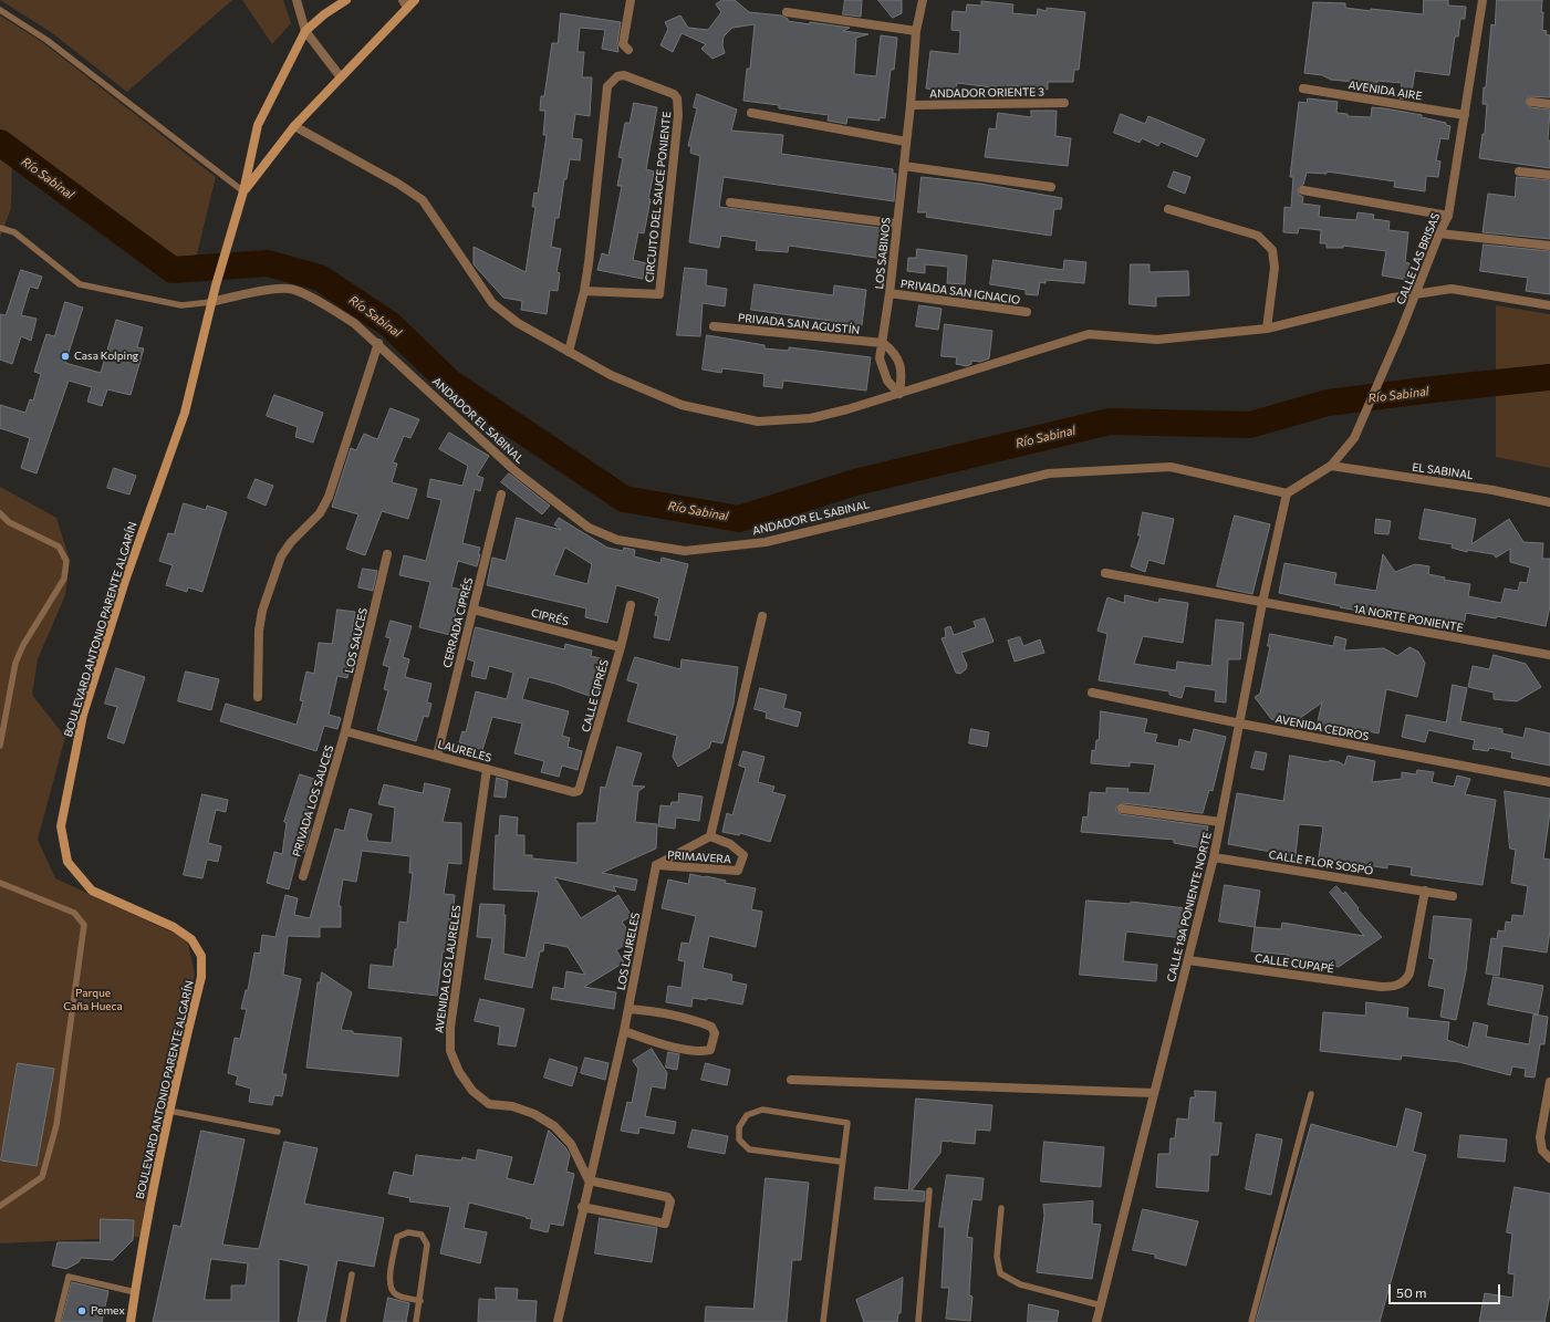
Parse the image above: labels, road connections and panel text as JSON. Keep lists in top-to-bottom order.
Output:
{
  "streets": {
    "main road": ["BOULEVARD ANTONIO PARENTE ALGARÍN"],
    "street": [
      "AVENIDA AIRE",
      "ANDADOR ORIENTE 3",
      "CIRCUITO DEL SAUCE PONIENTE",
      "LOS SABINOS",
      "CALLE LAS BRISAS",
      "PRIVADA SAN IGNACIO",
      "PRIVADA SAN AGUSTÍN",
      "ANDADOR EL SABINAL",
      "EL SABINAL",
      "CIPRÉS",
      "1A NORTE PONIENTE",
      "CERRADA CIPRÉS",
      "LOS SAUCES",
      "CALLE CIPRÉS",
      "AVENIDA CEDROS",
      "LAURELES",
      "PRIVADA LOS SAUCES",
      "PRIMAVERA",
      "CALLE FLOR SOSPÓ",
      "CALLE 19A PONIENTE NORTE",
      "LOS LAURELES",
      "CALLE CUPAPÉ",
      "AVENIDA LOS LAURELES"
    ]
  },
  "crossings": [
    ["AVENIDA AIRE", "CALLE LAS BRISAS"],
    ["ANDADOR ORIENTE 3", "LOS SABINOS"],
    ["LOS SABINOS", "PRIVADA SAN IGNACIO"],
    ["LOS SABINOS", "PRIVADA SAN AGUSTÍN"],
    ["CALLE LAS BRISAS", "EL SABINAL"],
    ["ANDADOR EL SABINAL", "BOULEVARD ANTONIO PARENTE ALGARÍN"],
    ["ANDADOR EL SABINAL", "CALLE 19A PONIENTE NORTE"],
    ["CIPRÉS", "CERRADA CIPRÉS"],
    ["CIPRÉS", "CALLE CIPRÉS"],
    ["1A NORTE PONIENTE", "CALLE 19A PONIENTE NORTE"],
    ["CERRADA CIPRÉS", "LAURELES"],
    ["LOS SAUCES", "LAURELES"],
    ["LOS SAUCES", "PRIVADA LOS SAUCES"],
    ["CALLE CIPRÉS", "LAURELES"],
    ["AVENIDA CEDROS", "CALLE 19A PONIENTE NORTE"],
    ["LAURELES", "PRIVADA LOS SAUCES"],
    ["LAURELES", "AVENIDA LOS LAURELES"],
    ["PRIMAVERA", "LOS LAURELES"],
    ["CALLE FLOR SOSPÓ", "CALLE 19A PONIENTE NORTE"],
    ["CALLE FLOR SOSPÓ", "CALLE CUPAPÉ"],
    ["CALLE 19A PONIENTE NORTE", "CALLE CUPAPÉ"],
    ["LOS LAURELES", "AVENIDA LOS LAURELES"]
  ],
  "water": ["Río Sabinal"],
  "parks": ["Parque Caña Hueca"],
  "places": ["Casa Kolping", "Pemex"],
  "scale_bar": "50 m"
}
